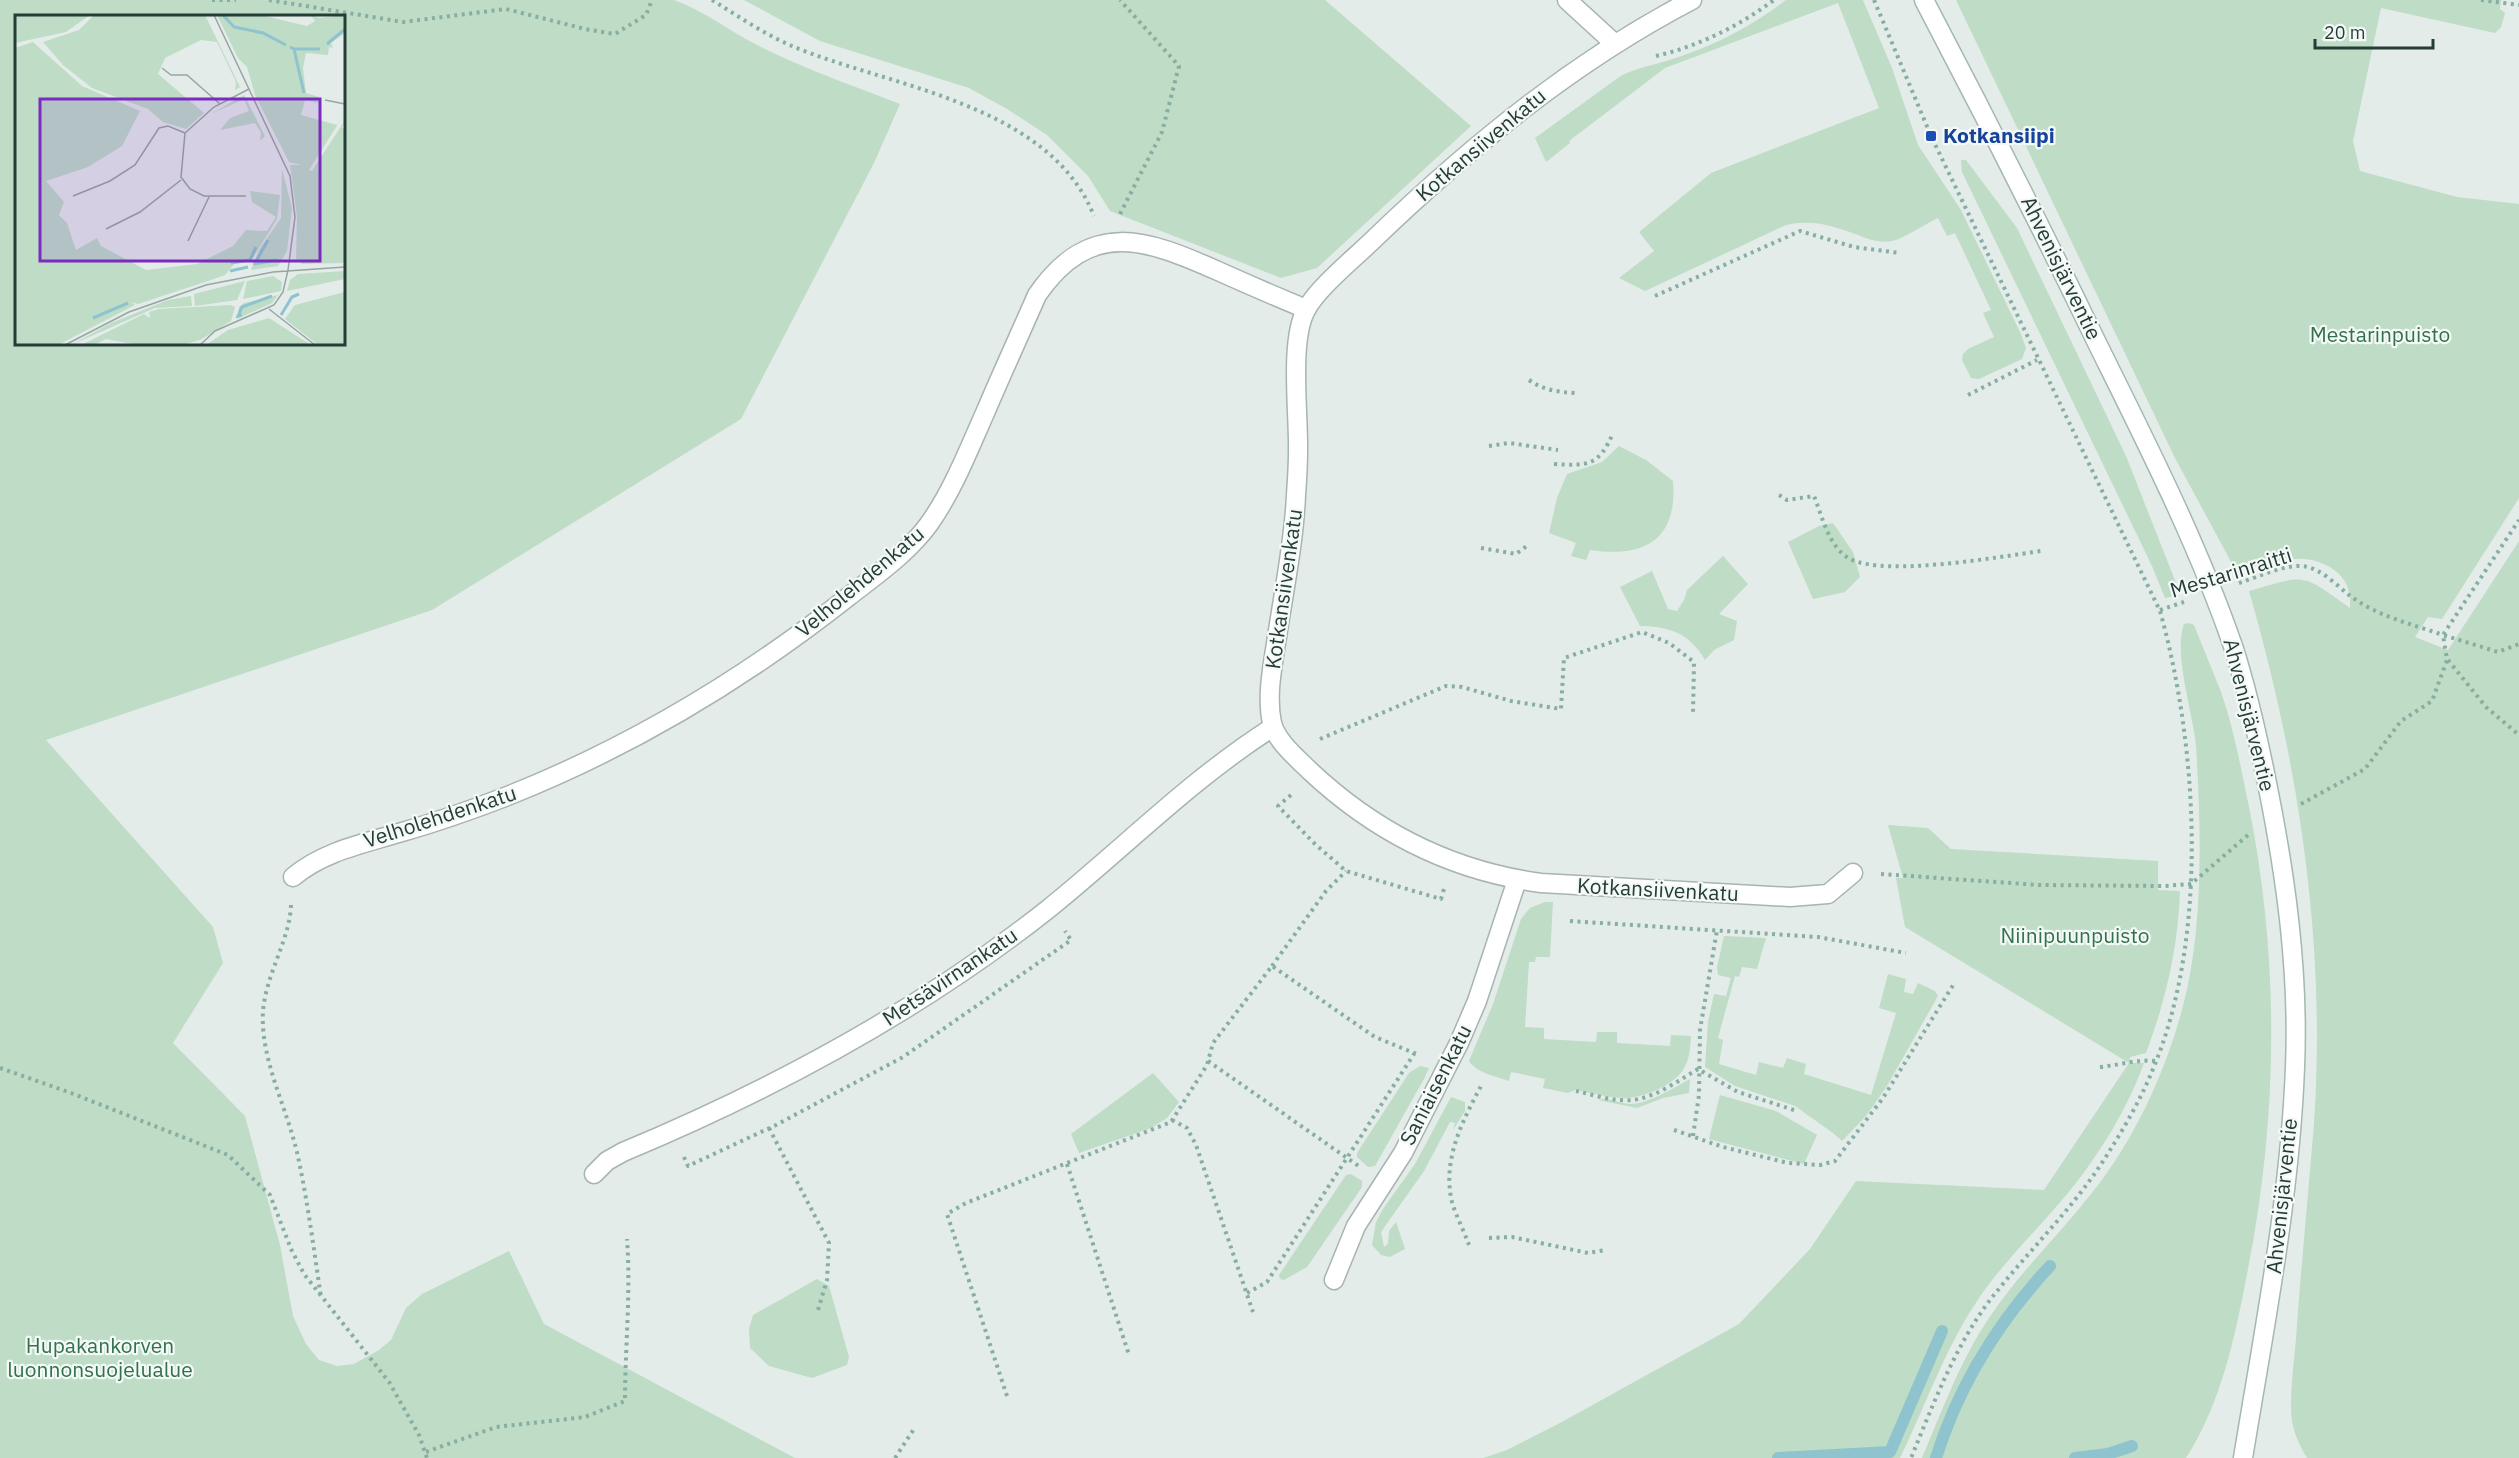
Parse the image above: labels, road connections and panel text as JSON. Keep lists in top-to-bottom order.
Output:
{
  "streets": {
    "street": [
      "Kotkansiivenkatu",
      "Ahvenisjärventie",
      "Velholehdenkatu",
      "Metsävirnankatu",
      "Saniaisenkatu"
    ],
    "path": ["Mestarinraitti"]
  },
  "crossings": [
    ["Kotkansiivenkatu", "Velholehdenkatu"],
    ["Kotkansiivenkatu", "Metsävirnankatu"],
    ["Kotkansiivenkatu", "Saniaisenkatu"],
    ["Ahvenisjärventie", "Mestarinraitti"]
  ],
  "parks": ["Mestarinpuisto", "Niinipuunpuisto", "Hupakankorven luonnonsuojelualue"],
  "places": {
    "transit": ["Kotkansiipi"]
  },
  "scale_bar": "20 m"
}
